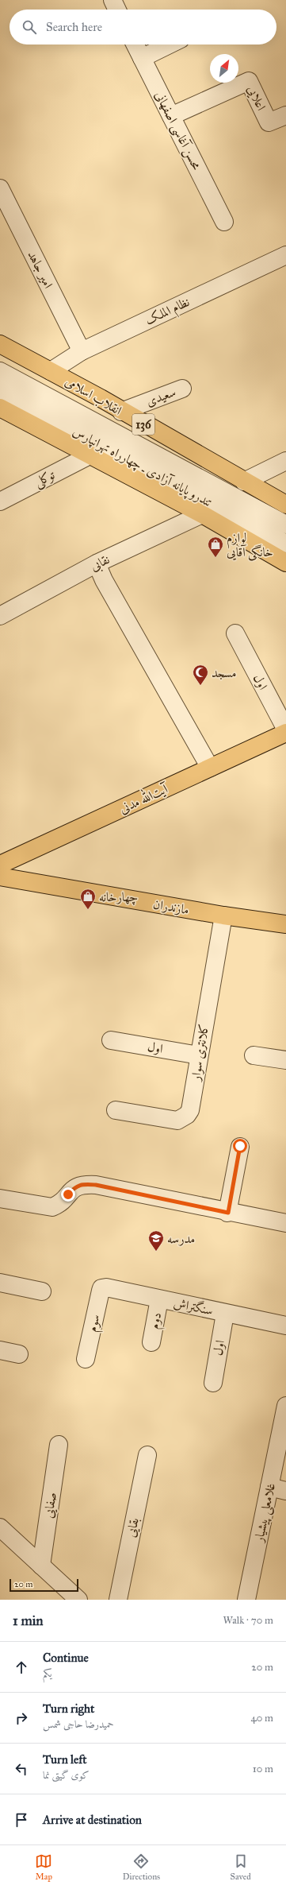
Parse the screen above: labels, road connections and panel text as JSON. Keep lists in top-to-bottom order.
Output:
{
  "streets": {
    "main road": [
      "انقلاب اسلامی",
      "136",
      "آیت‌الله مدنی",
      "مازندران"
    ],
    "street": [
      "اعلایی",
      "محسن آغاسی اصفهانی",
      "امیر جاهد",
      "نظام الملک",
      "سعیدی",
      "تندرو پایانه آزادی ـ چهارراه تهرانپارس",
      "توکلی",
      "نقابی",
      "اول",
      "کلانتری سوار",
      "سنگتراش",
      "دوم",
      "سوم",
      "صفایی",
      "غلامعلی پیشیار",
      "بقایی"
    ]
  },
  "crossings": [
    ["اعلایی", "محسن آغاسی اصفهانی"],
    ["امیر جاهد", "نظام الملک"],
    ["نظام الملک", "انقلاب اسلامی"],
    ["انقلاب اسلامی", "سعیدی"],
    ["اول", "کلانتری سوار"],
    ["اول", "سنگتراش"],
    ["مازندران", "کلانتری سوار"],
    ["سنگتراش", "دوم"],
    ["سنگتراش", "سوم"]
  ],
  "places": {
    "shop": ["لوازم خانگی آقایی", "چهارخانه"],
    "mosque": ["مسجد"],
    "school or university": ["مدرسه"]
  },
  "scale_bar": "20 m",
  "north": "top right",
  "page": {
    "search": "Search here",
    "scale": "20 m",
    "heading": ["1 min", "Walk · 70 m"],
    "list": [
      ["Continue", "یکم", "20 m"],
      ["Turn right", "حمیدرضا حاجی شمس", "40 m"],
      ["Turn left", "کوی گیتی نما", "10 m"],
      "Arrive at destination"
    ],
    "nav": ["Map", "Directions", "Saved"]
  }
}
